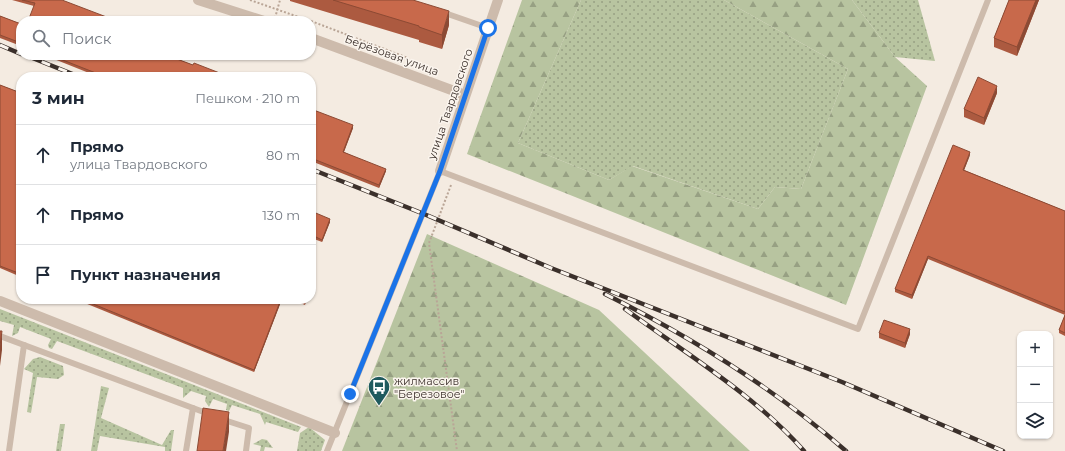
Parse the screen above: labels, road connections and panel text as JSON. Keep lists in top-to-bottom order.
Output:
{
  "streets": {
    "street": ["Берёзовая улица", "улица Твардовского"]
  },
  "crossings": [
    ["Берёзовая улица", "улица Твардовского"]
  ],
  "places": {
    "bus stop": ["жилмассив \"Березовое\""]
  },
  "page": {
    "search": "Поиск",
    "heading": ["3 мин", "Пешком · 210 m"],
    "list": [
      ["Прямо", "улица Твардовского", "80 m"],
      ["Прямо", "130 m"],
      "Пункт назначения"
    ],
    "map_buttons": ["+", "−"]
  }
}
